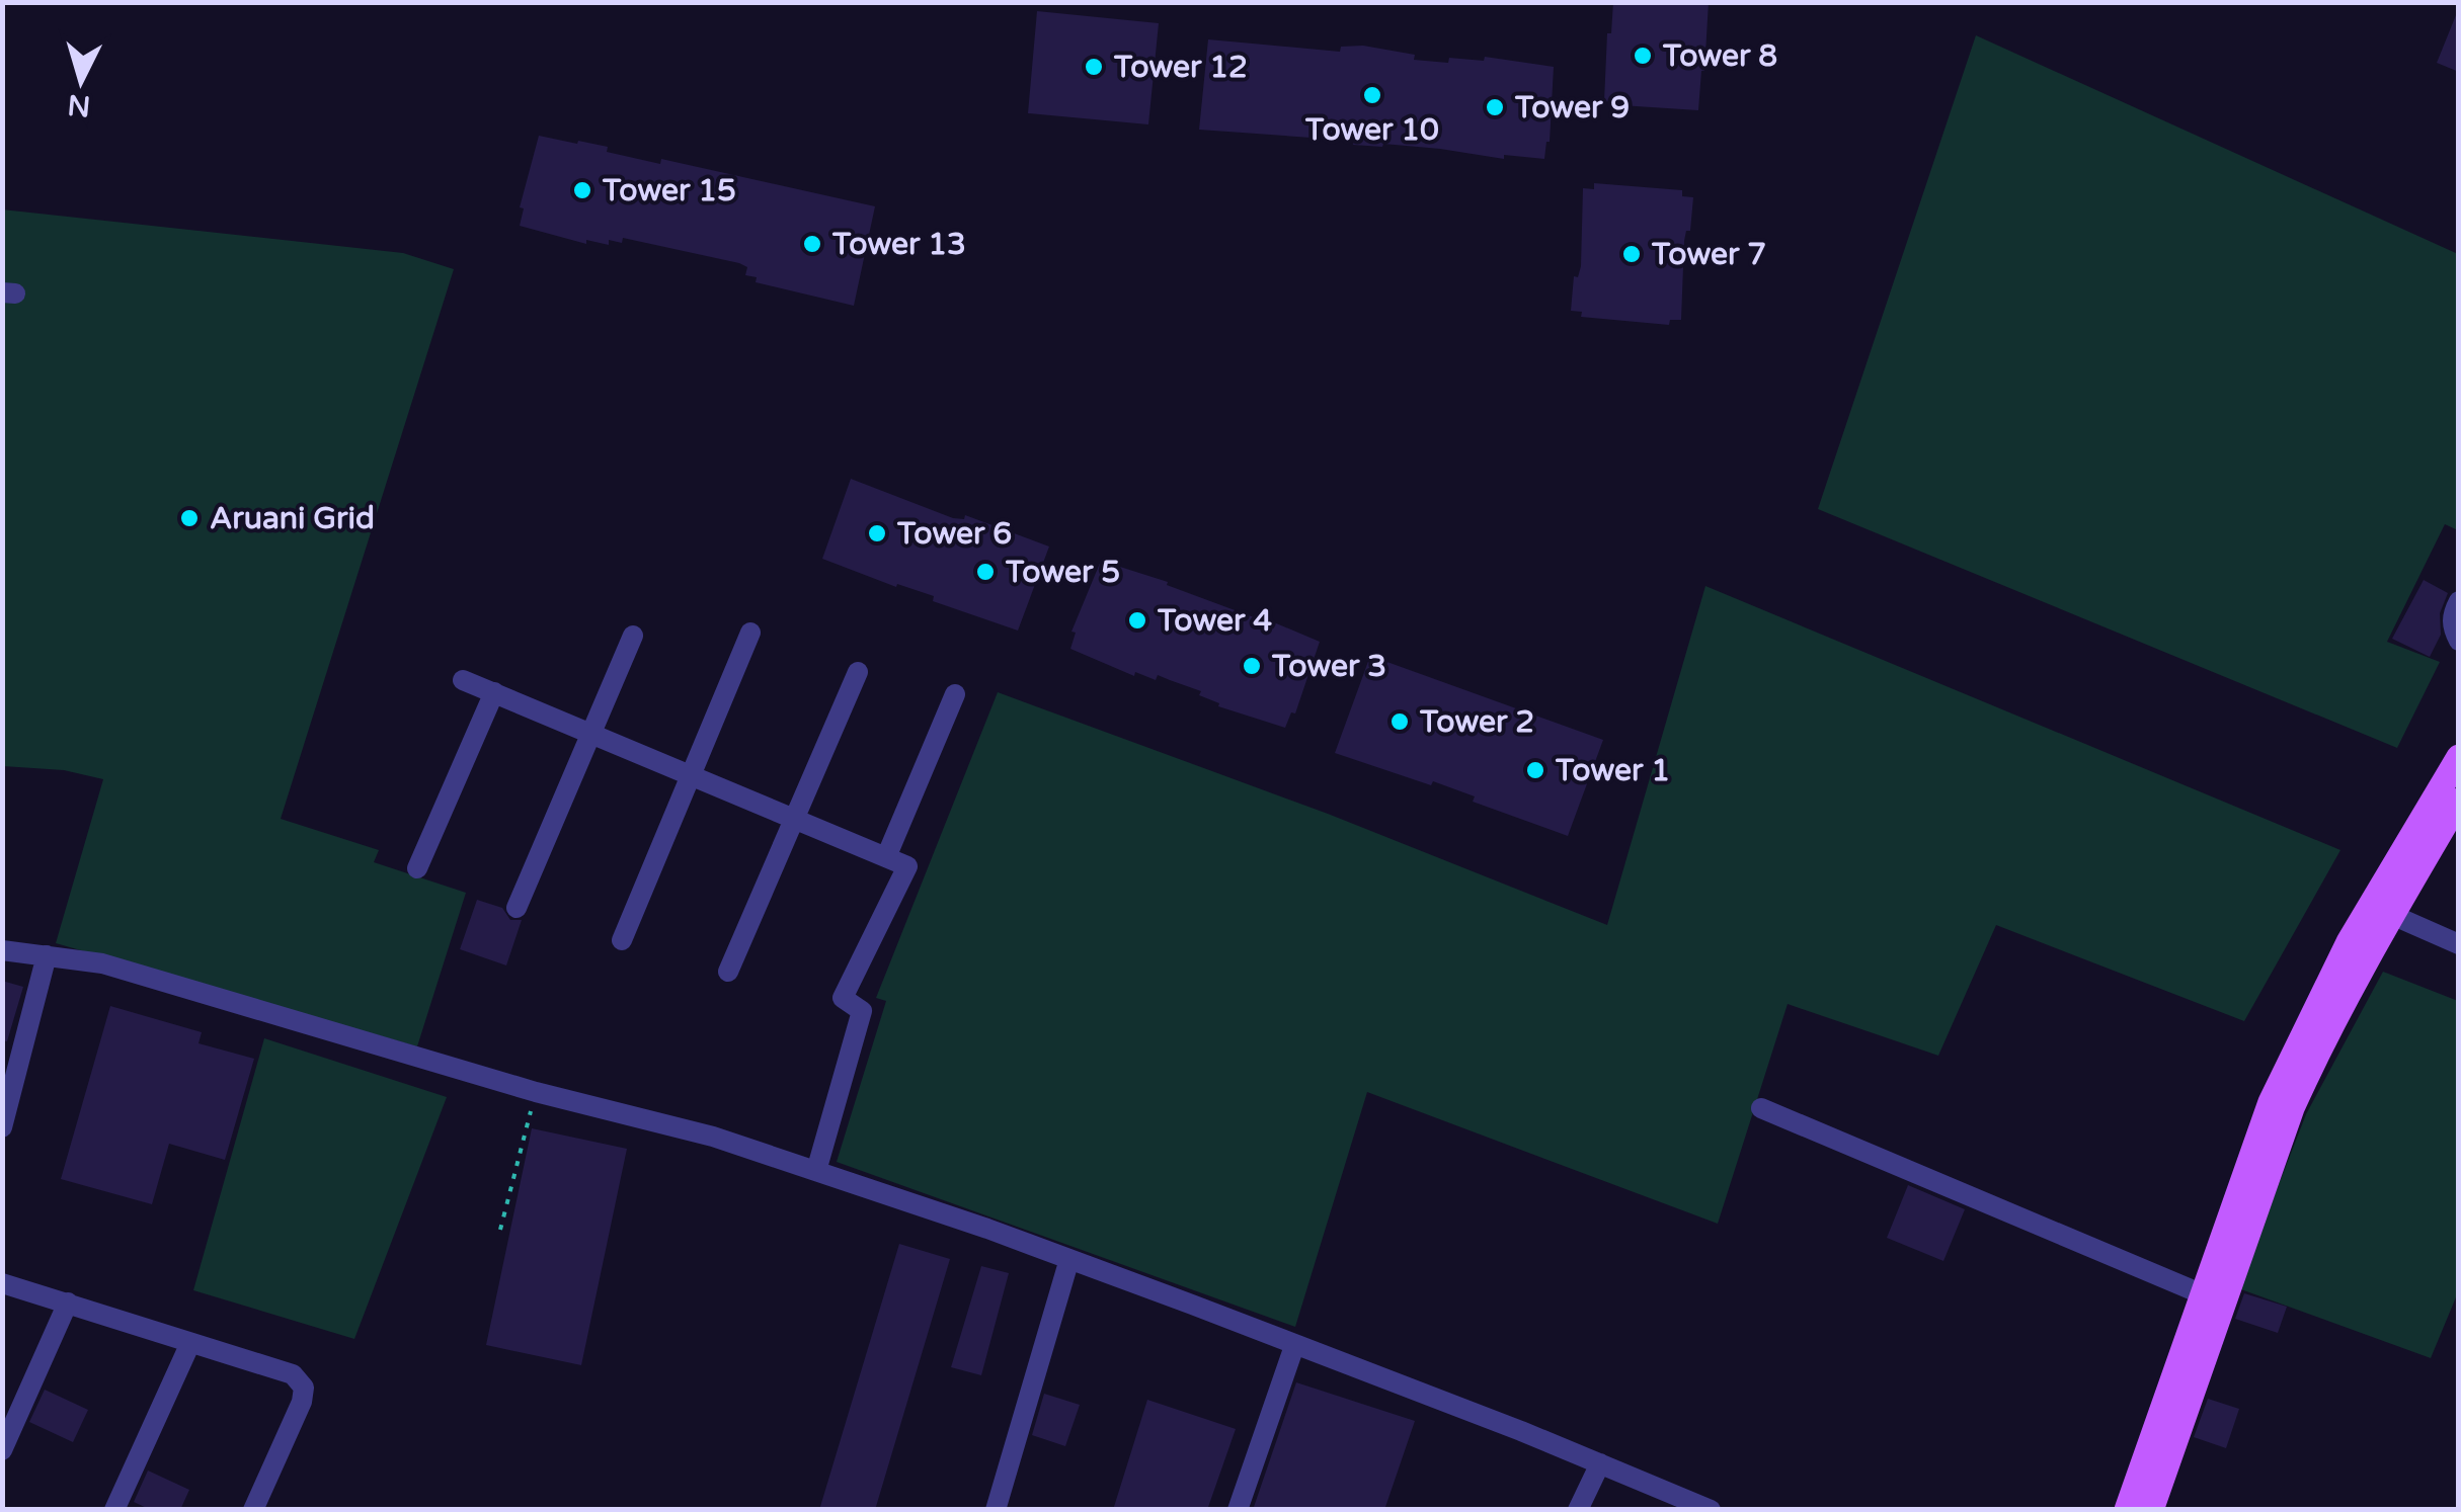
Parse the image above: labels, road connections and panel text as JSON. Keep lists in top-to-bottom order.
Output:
{
  "places": [
    "Tower 8",
    "Tower 12",
    "Tower 10",
    "Tower 9",
    "Tower 15",
    "Tower 13",
    "Tower 7",
    "Aruani Grid",
    "Tower 6",
    "Tower 5",
    "Tower 4",
    "Tower 3",
    "Tower 2",
    "Tower 1"
  ],
  "north": "bottom"
}
